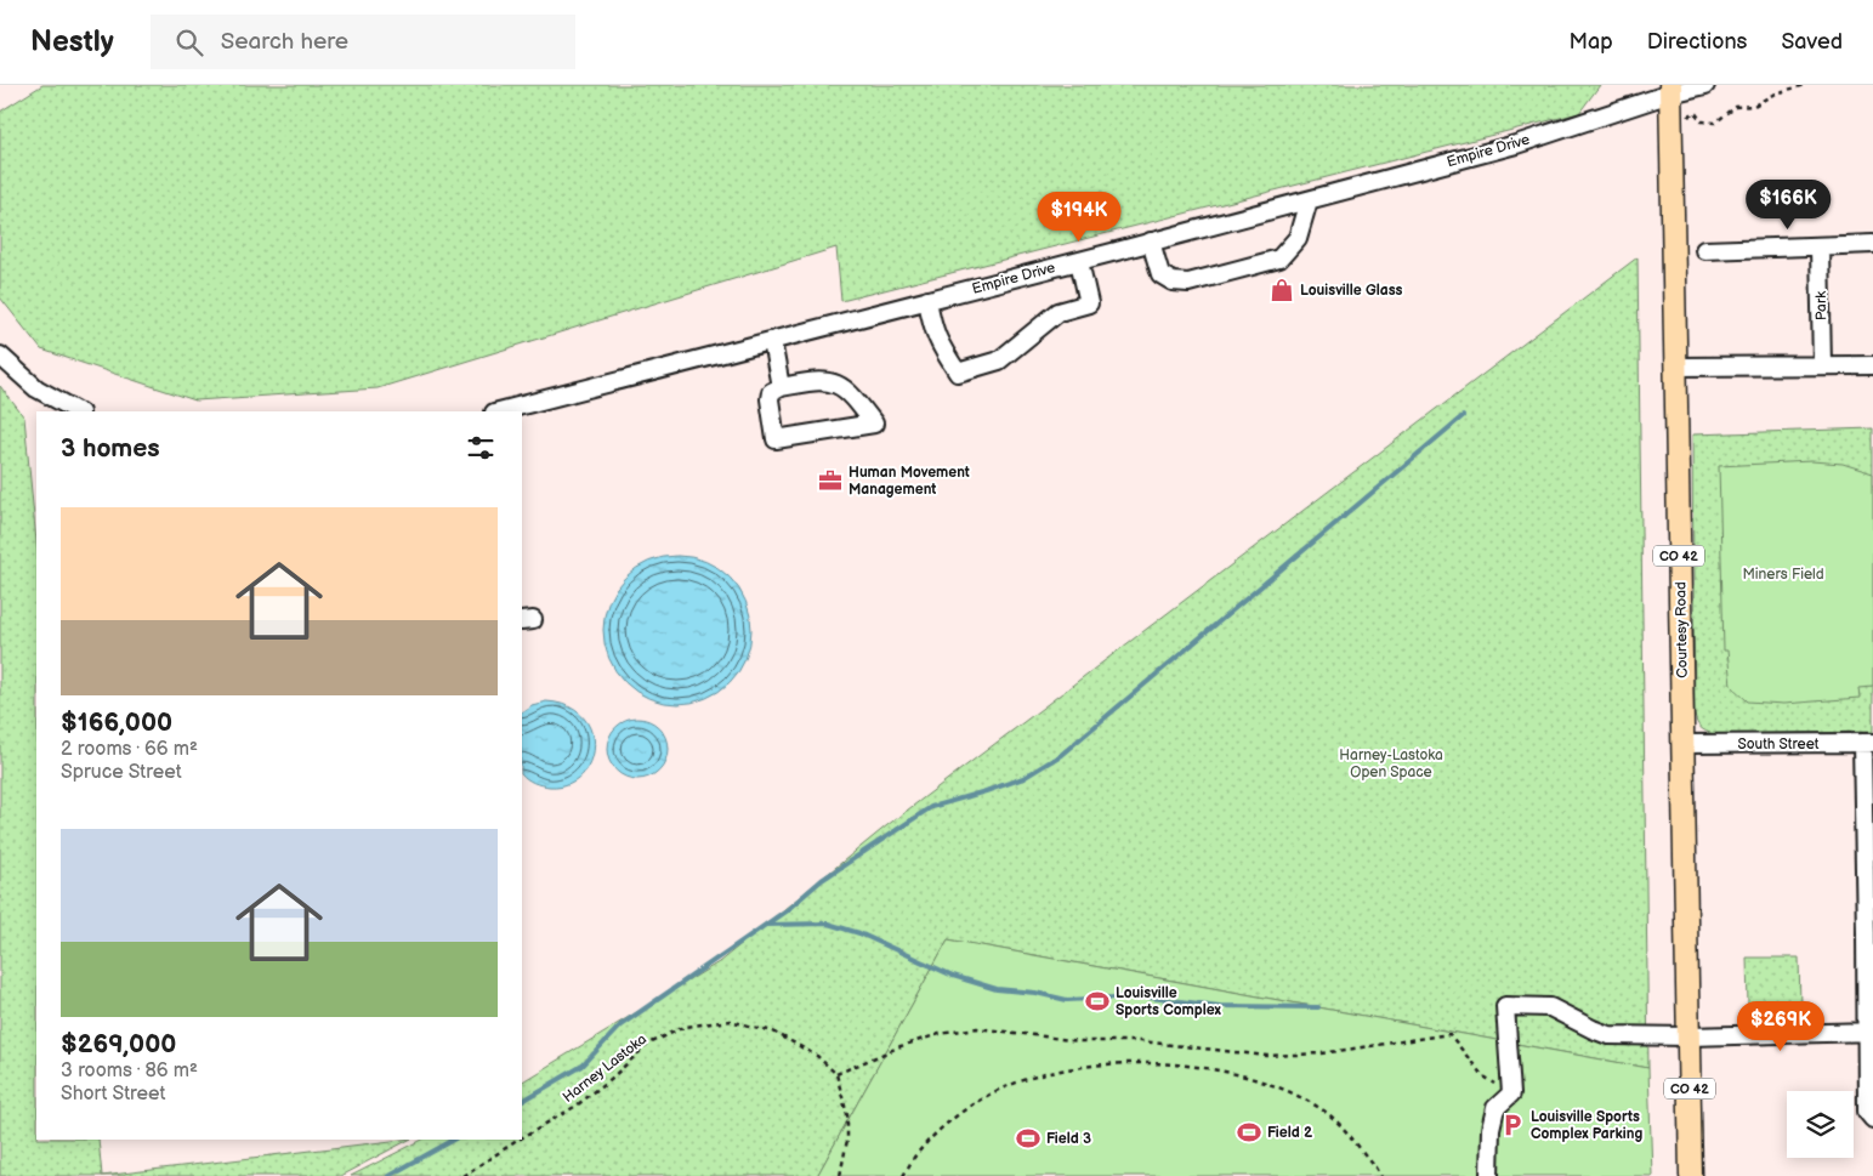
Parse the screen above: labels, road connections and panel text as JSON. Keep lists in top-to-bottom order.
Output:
{
  "streets": {
    "main road": ["CO 42", "Courtesy Road"],
    "street": ["Empire Drive", "Park", "South Street"],
    "path": ["Harney Lastoka"]
  },
  "crossings": [
    ["Empire Drive", "Courtesy Road"],
    ["Courtesy Road", "South Street"]
  ],
  "parks": ["Miners Field", "Harney-Lastoka Open Space"],
  "places": {
    "shop": ["Louisville Glass"],
    "office": ["Human Movement Management"],
    "sports": ["Louisville Sports Complex", "Field 2", "Field 3"],
    "parking": ["Louisville Sports Complex Parking"]
  },
  "page": {
    "header": "Nestly",
    "search": "Search here",
    "nav": ["Map", "Directions", "Saved"],
    "price": ["$166K", "$194K", "$269K"],
    "heading": "3 homes",
    "list": [
      {
        "name": "$166,000",
        "note": "2 rooms · 66 m² · Spruce Street"
      },
      {
        "name": "$269,000",
        "note": "3 rooms · 86 m² · Short Street"
      }
    ]
  }
}
